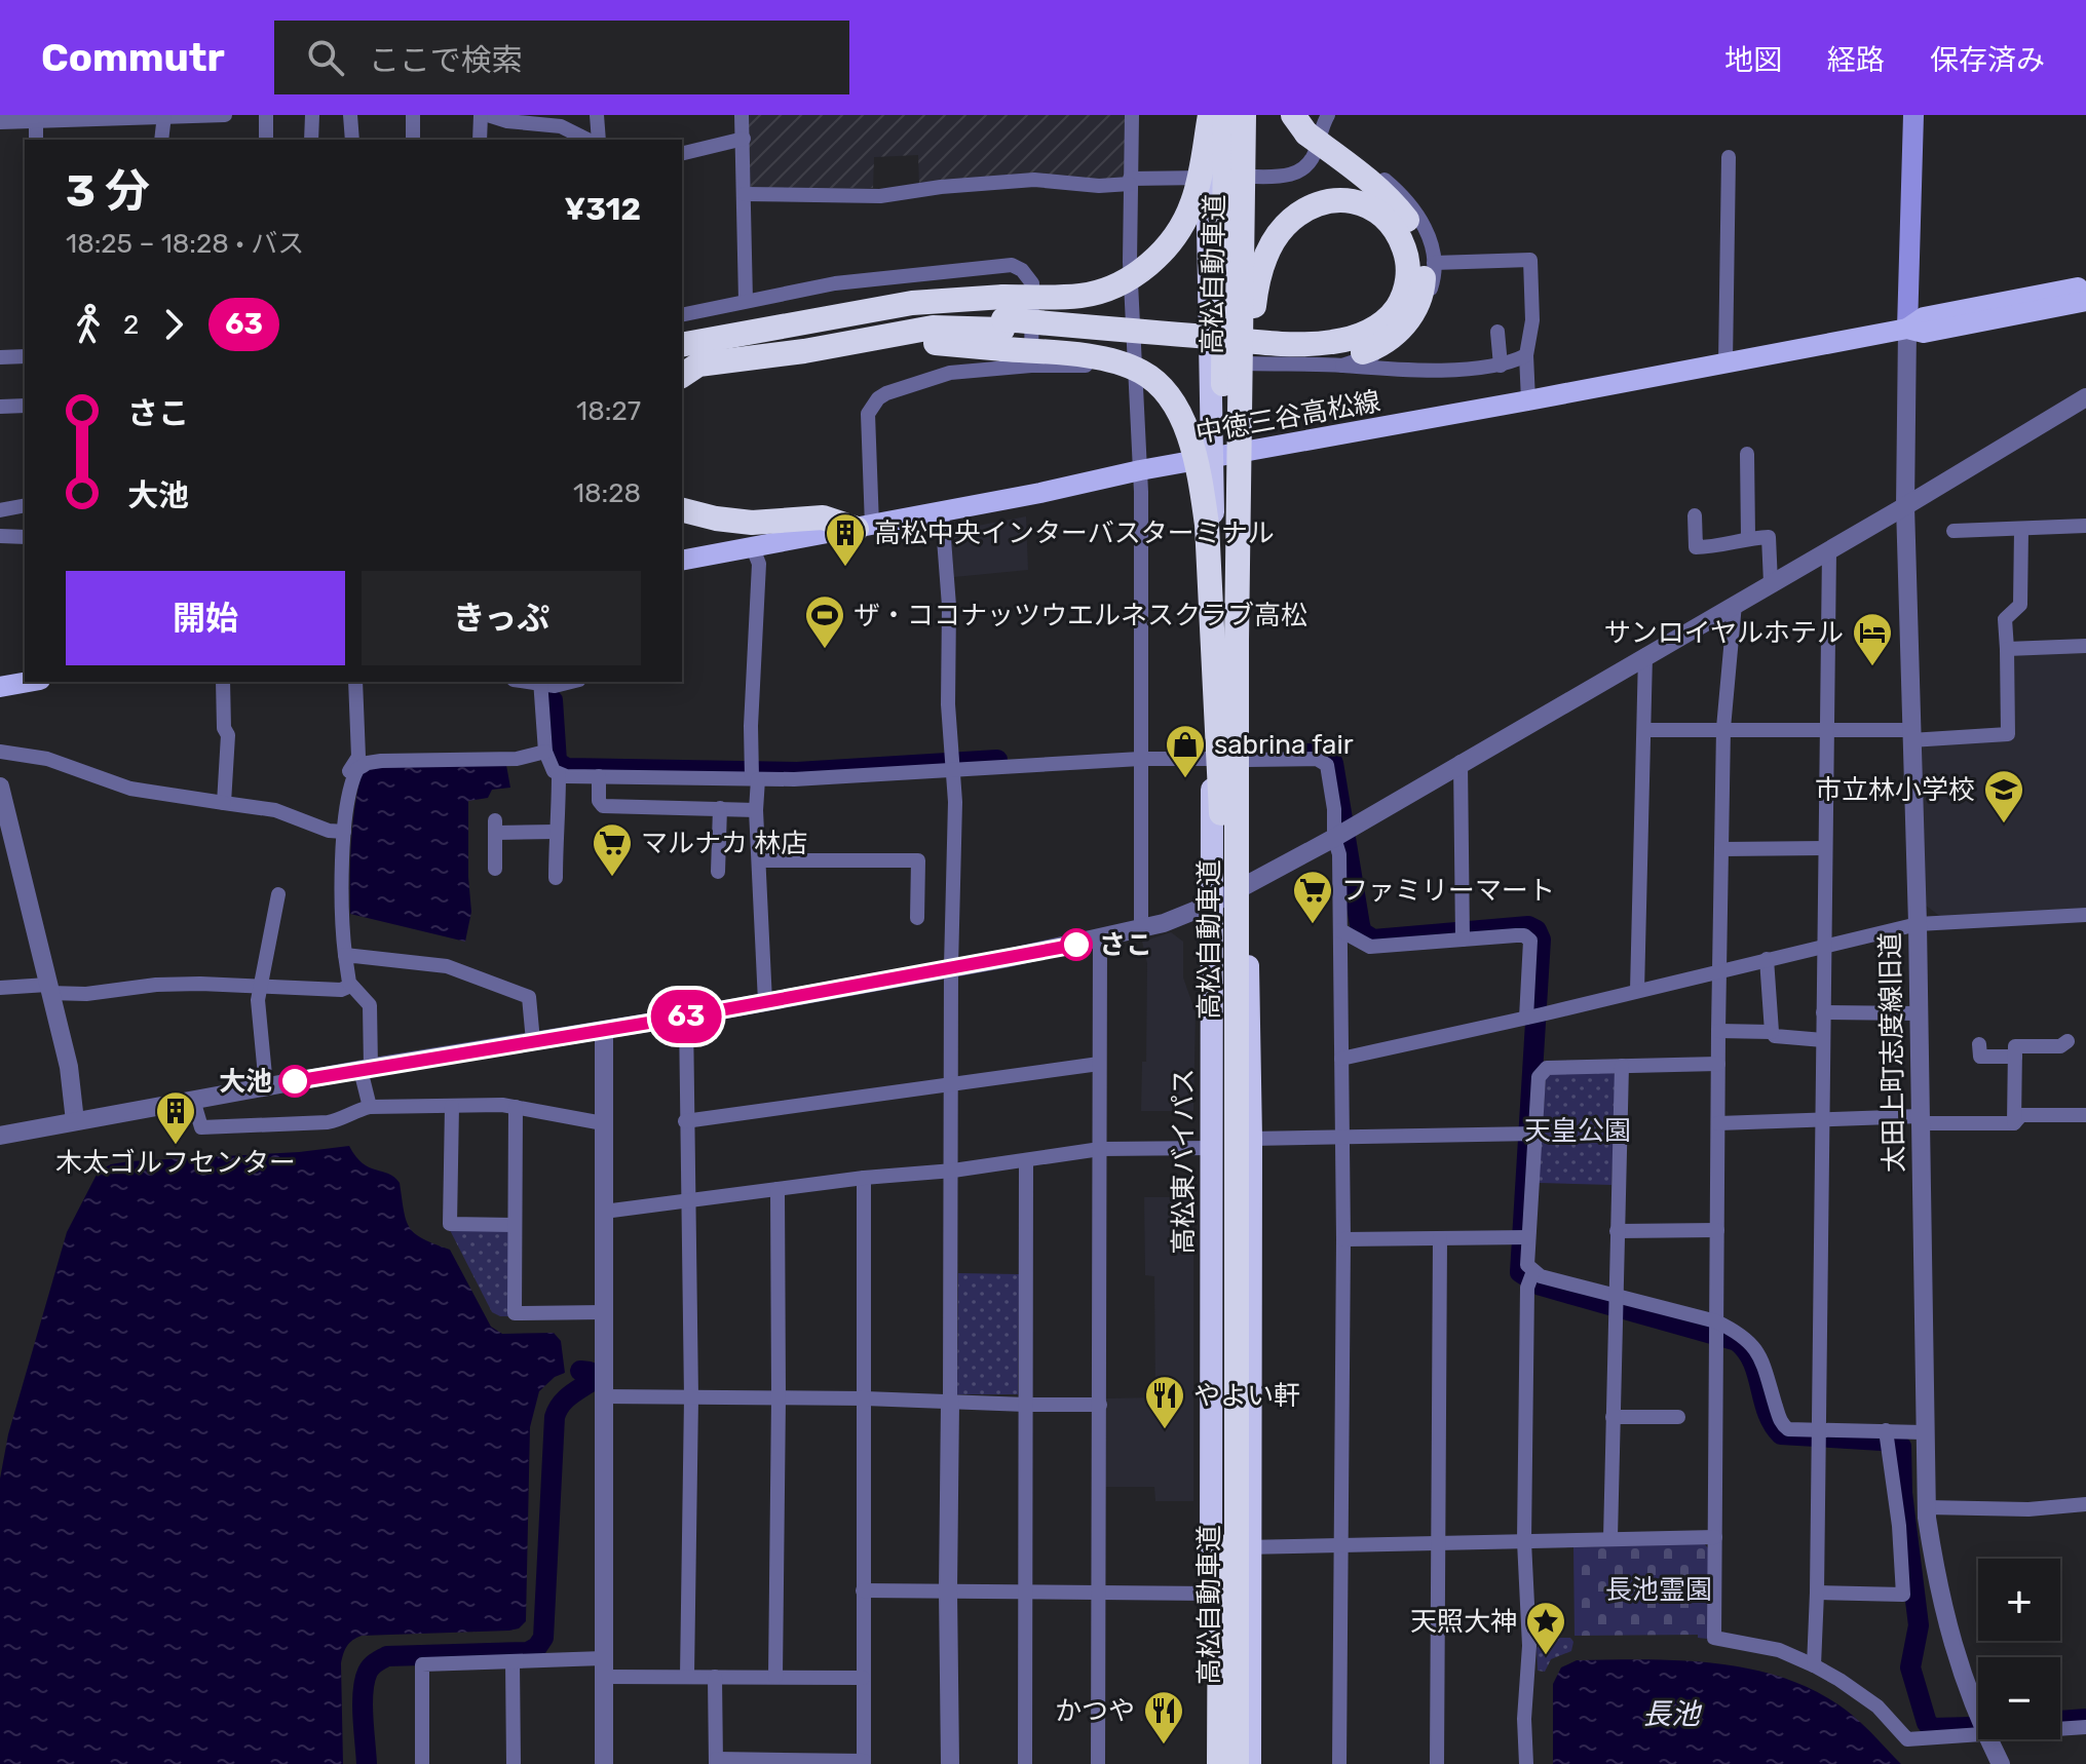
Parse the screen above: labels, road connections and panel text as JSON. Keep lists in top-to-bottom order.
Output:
{
  "streets": {
    "highway": ["高松自動車道", "高松東バイパス"],
    "main road": ["中徳三谷高松線"],
    "street": ["太田上町志度線旧道"]
  },
  "crossings": [
    ["中徳三谷高松線", "太田上町志度線旧道"],
    ["中徳三谷高松線", "高松東バイパス"]
  ],
  "water": ["長池"],
  "parks": ["天皇公園", "長池霊園"],
  "places": {
    "building": ["高松中央インターバスターミナル", "木太ゴルフセンター"],
    "sports": ["ザ・ココナッツウエルネスクラブ高松"],
    "hotel": ["サンロイヤルホテル"],
    "shop": ["sabrina fair"],
    "school or university": ["市立林小学校"],
    "supermarket": ["マルナカ 林店", "ファミリーマート"],
    "other": ["さこ", "大池"],
    "restaurant": ["やよい軒", "かつや"],
    "place": ["天照大神"]
  },
  "lines": ["bus line 63"],
  "page": {
    "header": "Commutr",
    "search": "ここで検索",
    "nav": ["地図", "経路", "保存済み"],
    "on_map": "63",
    "heading": ["3 分", "18:25 – 18:28 · バス", "¥312"],
    "legs": ["2", "63"],
    "list": [
      {
        "name": "さこ",
        "value": "18:27"
      },
      {
        "name": "大池",
        "value": "18:28"
      }
    ],
    "buttons": ["開始", "きっぷ"],
    "map_buttons": ["+", "−"]
  }
}
